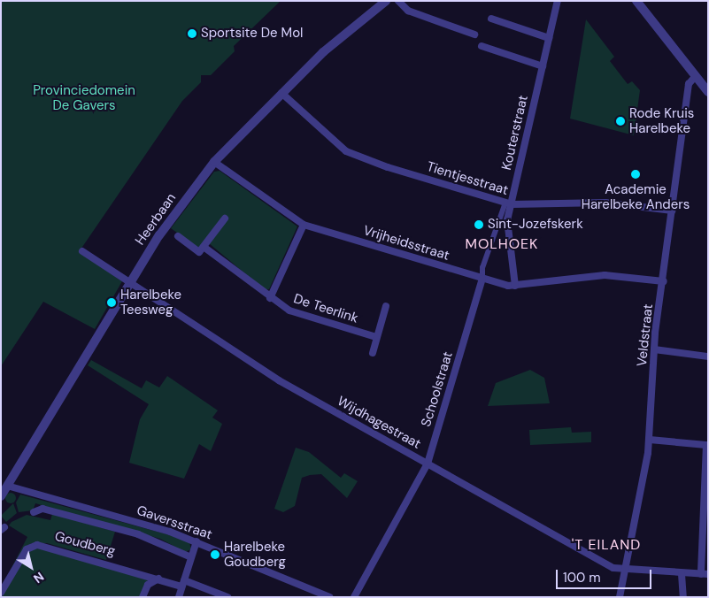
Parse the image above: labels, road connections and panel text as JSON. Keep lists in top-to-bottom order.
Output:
{
  "streets": {
    "street": [
      "Kouterstraat",
      "Tientjesstraat",
      "Heerbaan",
      "Vrijheidsstraat",
      "De Teerlink",
      "Veldstraat",
      "Schoolstraat",
      "Wijdhagestraat",
      "Gaversstraat",
      "Goudberg"
    ]
  },
  "crossings": [
    ["Kouterstraat", "Tientjesstraat"],
    ["Kouterstraat", "Vrijheidsstraat"],
    ["Tientjesstraat", "Heerbaan"],
    ["Tientjesstraat", "Veldstraat"],
    ["Heerbaan", "Vrijheidsstraat"],
    ["Heerbaan", "Wijdhagestraat"],
    ["Heerbaan", "Gaversstraat"],
    ["Vrijheidsstraat", "Veldstraat"],
    ["Vrijheidsstraat", "Schoolstraat"],
    ["Veldstraat", "Wijdhagestraat"],
    ["Schoolstraat", "Wijdhagestraat"]
  ],
  "districts": ["MOLHOEK", "'T EILAND"],
  "parks": ["Provinciedomein De Gavers"],
  "places": [
    "Sportsite De Mol",
    "Rode Kruis Harelbeke",
    "Academie Harelbeke Anders",
    "Sint-Jozefskerk",
    "Harelbeke Teesweg",
    "Harelbeke Goudberg"
  ],
  "scale_bar": "100 m",
  "north": "bottom right"
}
